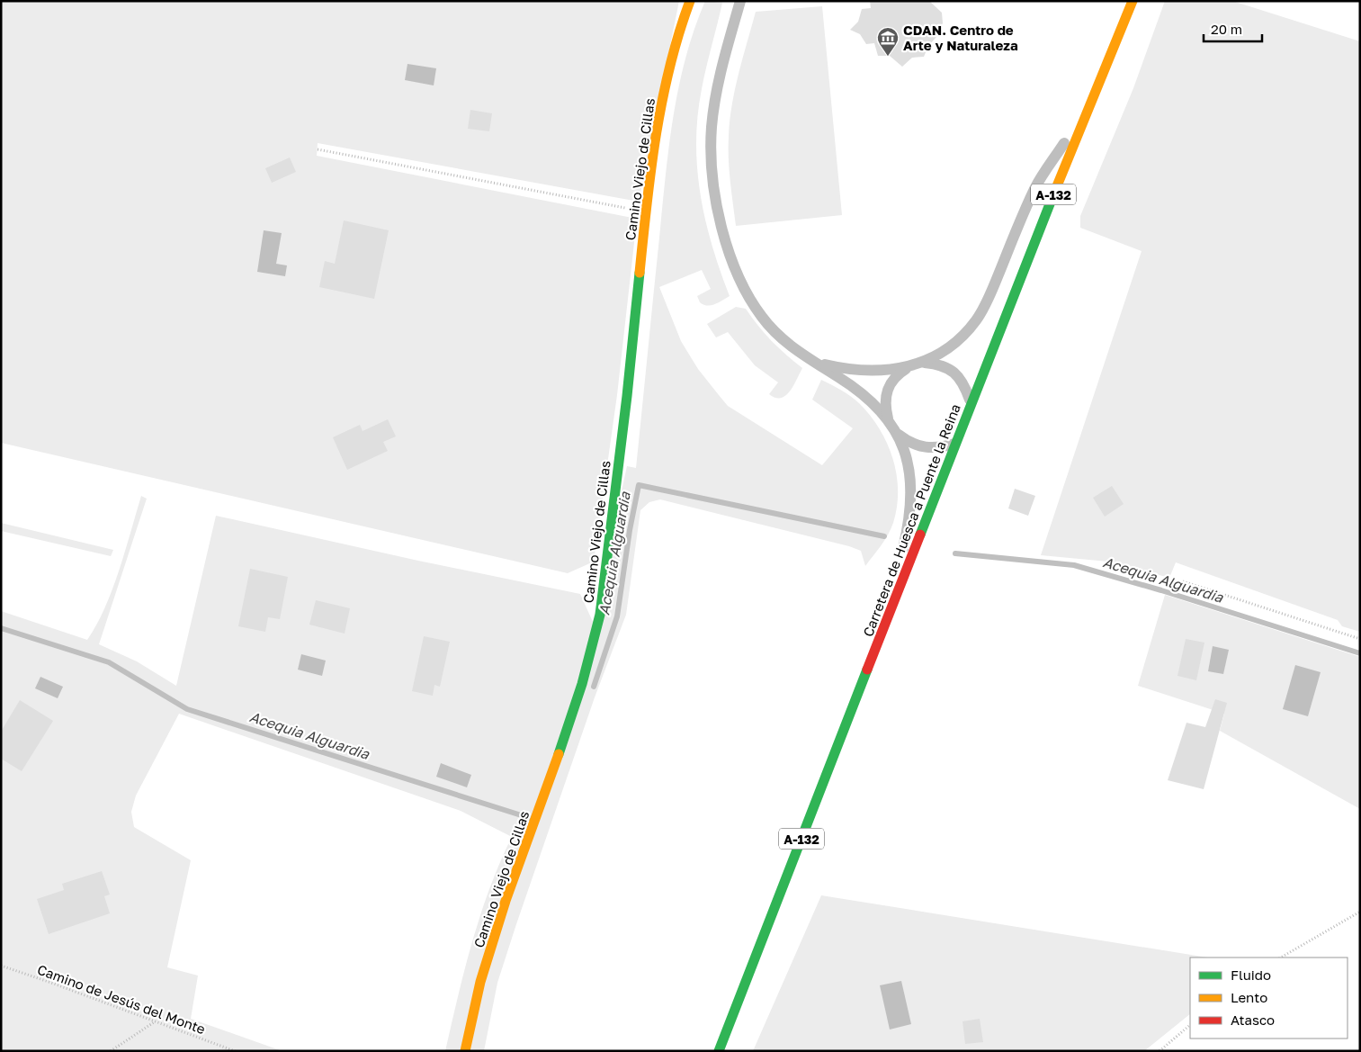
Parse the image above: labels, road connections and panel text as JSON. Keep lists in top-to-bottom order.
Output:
{
  "streets": {
    "main road": ["Camino Viejo de Cillas", "A-132", "Carretera de Huesca a Puente la Reina"],
    "path": ["Camino de Jesús del Monte"]
  },
  "water": ["Acequia Alguardia"],
  "places": {
    "museum": ["CDAN. Centro de Arte y Naturaleza"]
  },
  "legend": ["Fluido", "Lento", "Atasco"],
  "scale_bar": "20 m"
}
